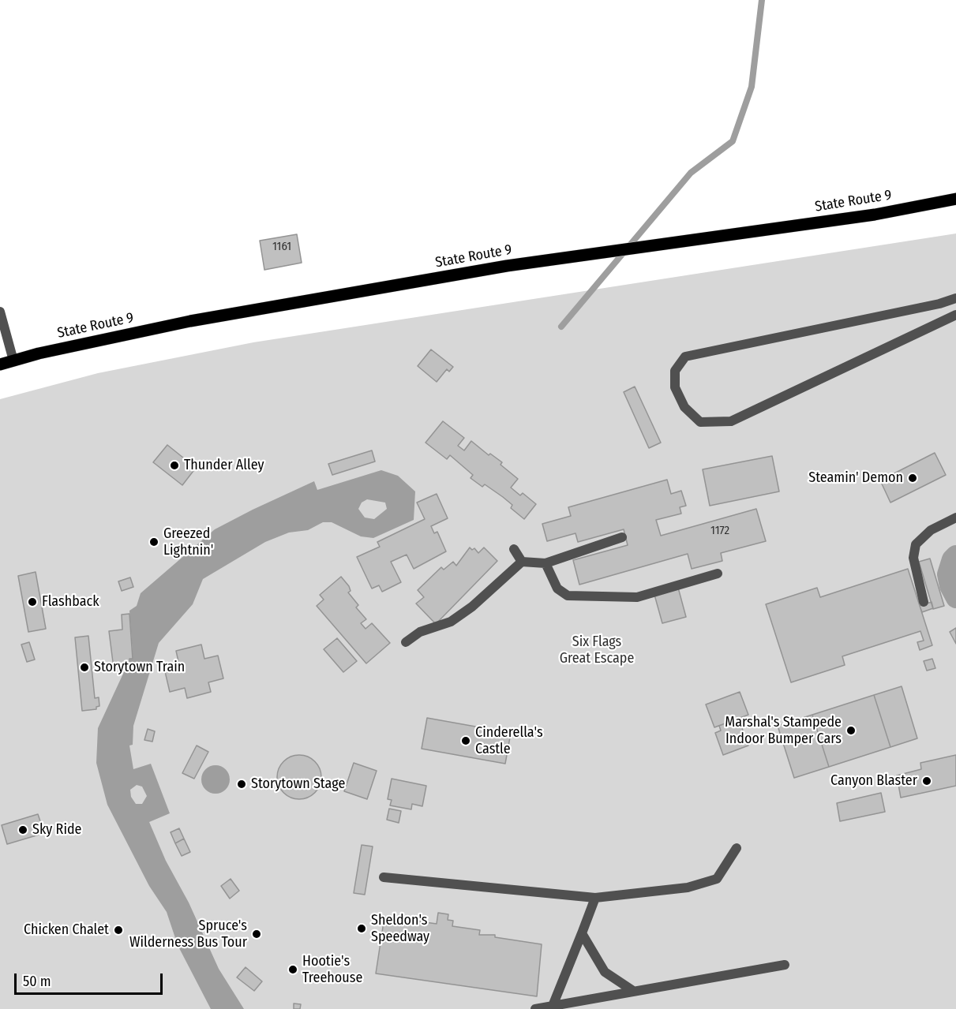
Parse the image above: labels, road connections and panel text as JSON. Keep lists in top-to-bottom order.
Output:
{
  "streets": {
    "main road": ["State Route 9"]
  },
  "parks": ["Six Flags Great Escape"],
  "places": [
    "Thunder Alley",
    "Steamin' Demon",
    "Greezed Lightnin'",
    "Flashback",
    "Storytown Train",
    "Marshal's Stampede Indoor Bumper Cars",
    "Cinderella's Castle",
    "Canyon Blaster",
    "Storytown Stage",
    "Sky Ride",
    "Sheldon's Speedway",
    "Chicken Chalet",
    "Spruce's Wilderness Bus Tour",
    "Hootie's Treehouse"
  ],
  "house_numbers": ["1161", "1172"],
  "scale_bar": "50 m"
}
